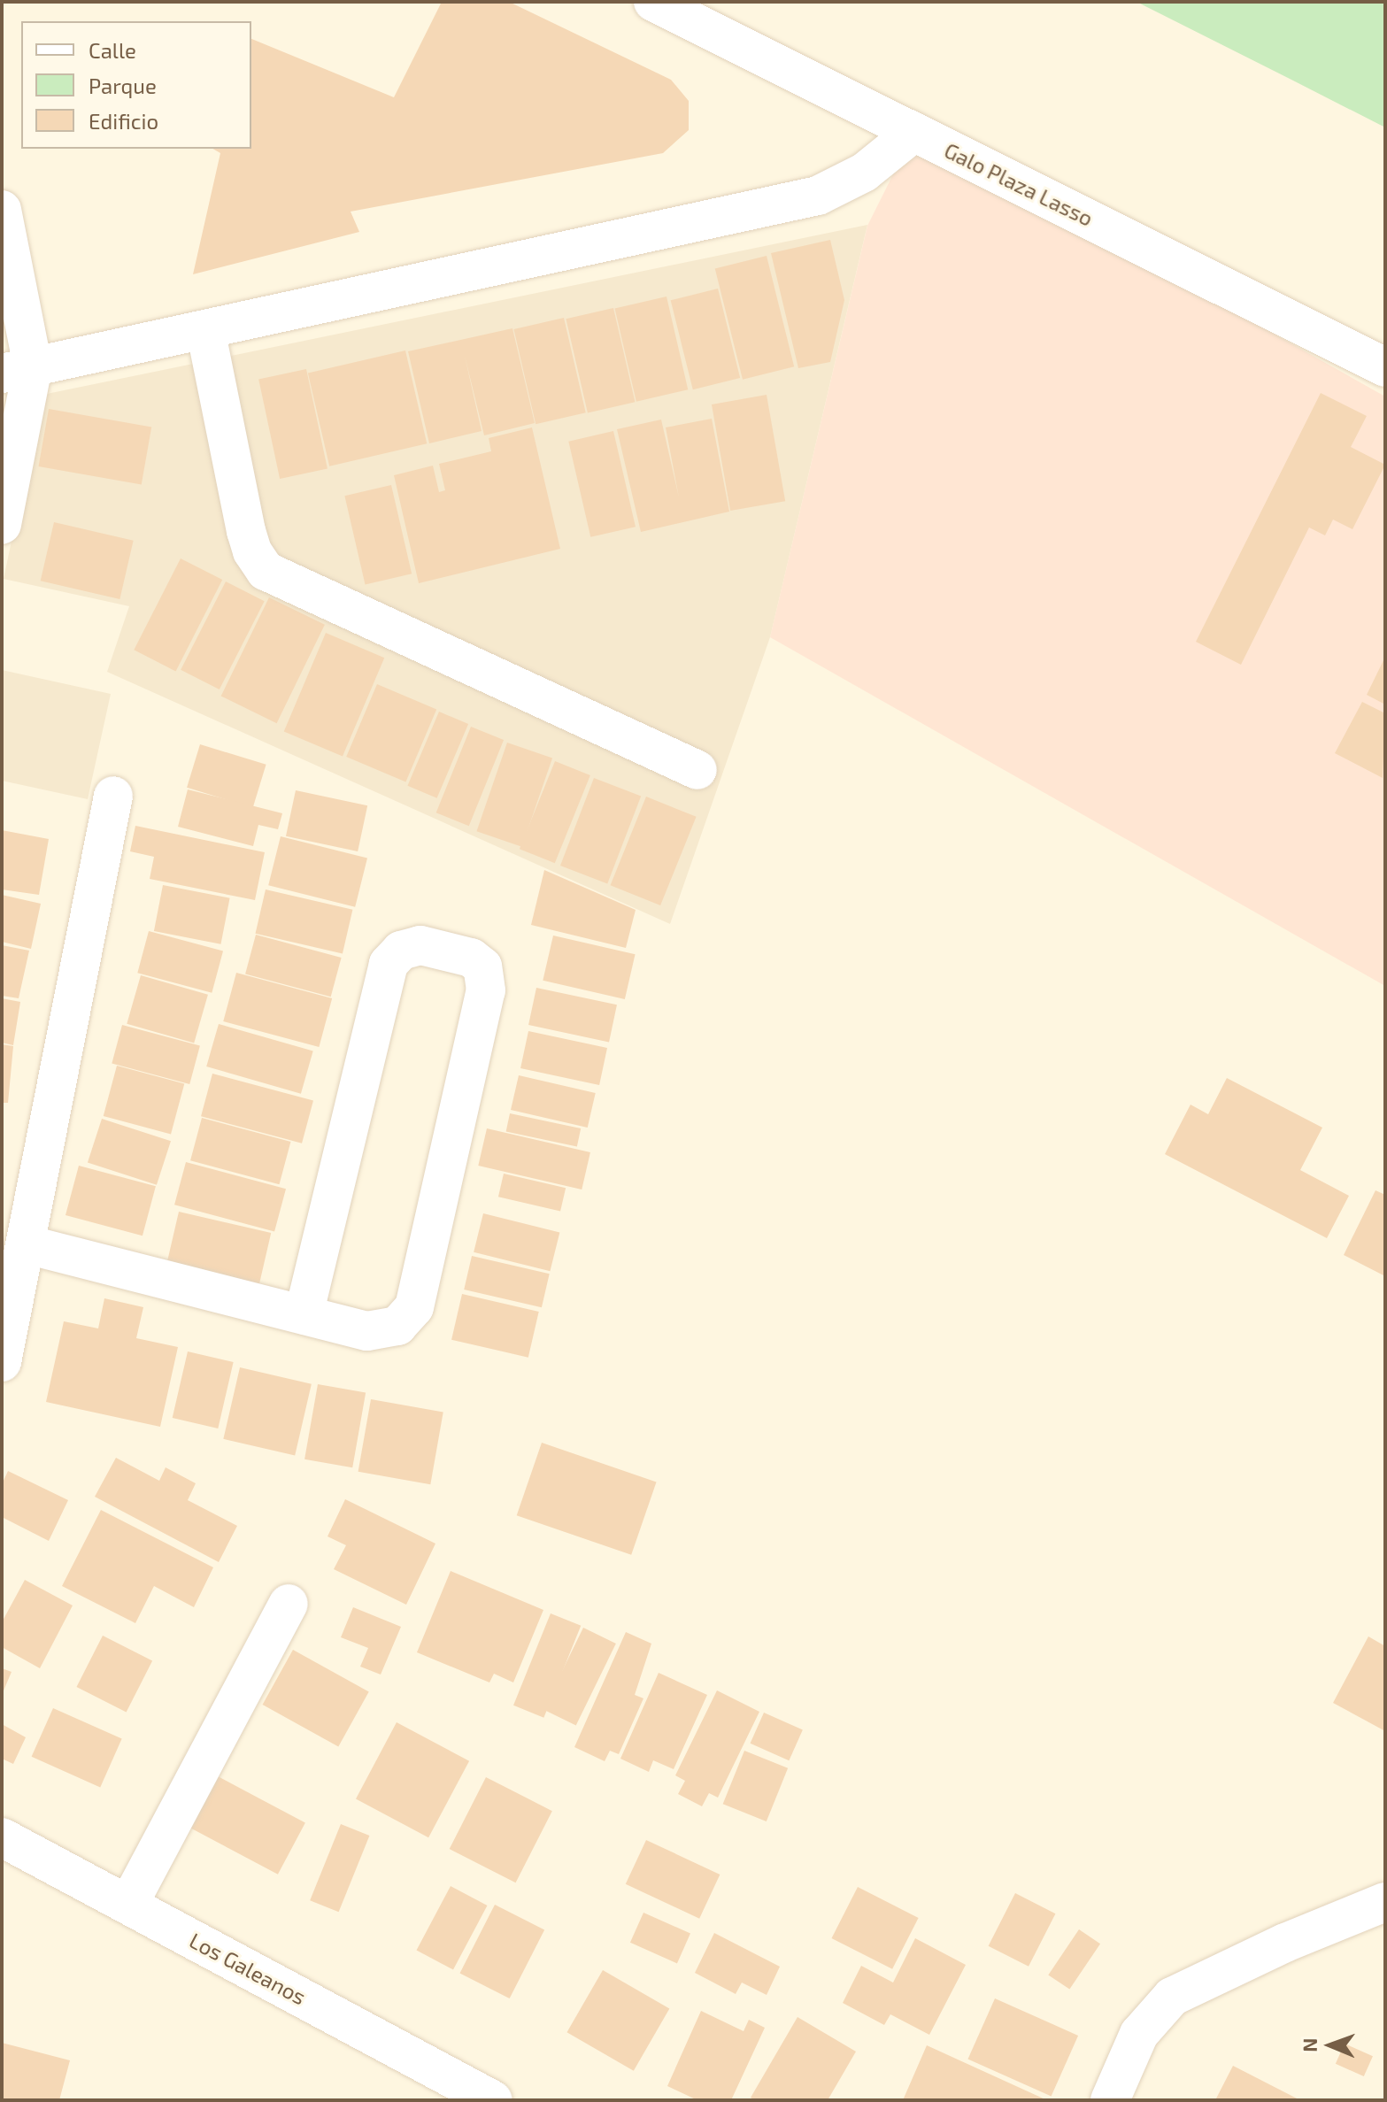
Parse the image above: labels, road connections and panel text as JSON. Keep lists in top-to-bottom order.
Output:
{
  "streets": {
    "street": ["Galo Plaza Lasso", "Los Galeanos"]
  },
  "legend": ["Calle", "Parque", "Edificio"],
  "north": "left"
}
